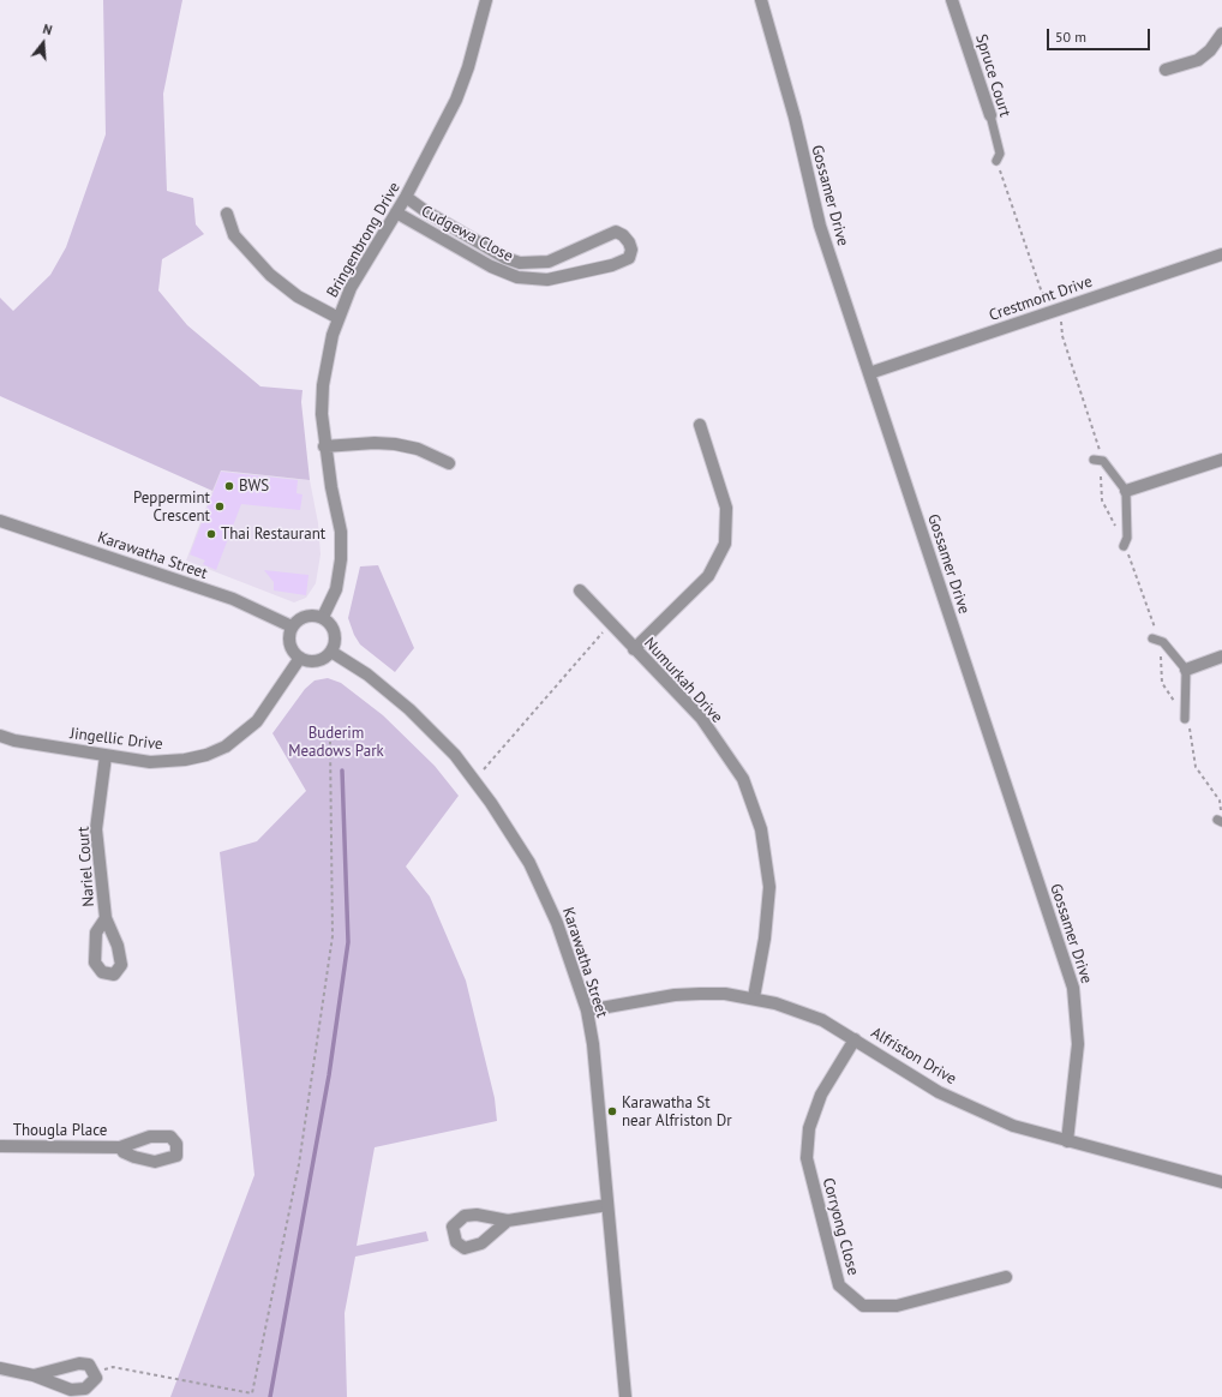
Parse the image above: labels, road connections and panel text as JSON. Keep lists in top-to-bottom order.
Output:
{
  "streets": {
    "street": [
      "Spruce Court",
      "Gossamer Drive",
      "Cudgewa Close",
      "Bringenbrong Drive",
      "Crestmont Drive",
      "Karawatha Street",
      "Numurkah Drive",
      "Jingellic Drive",
      "Nariel Court",
      "Alfriston Drive",
      "Thougla Place",
      "Corryong Close"
    ]
  },
  "crossings": [
    ["Gossamer Drive", "Crestmont Drive"],
    ["Gossamer Drive", "Alfriston Drive"],
    ["Cudgewa Close", "Bringenbrong Drive"],
    ["Bringenbrong Drive", "Karawatha Street"],
    ["Bringenbrong Drive", "Jingellic Drive"],
    ["Karawatha Street", "Jingellic Drive"],
    ["Karawatha Street", "Alfriston Drive"],
    ["Numurkah Drive", "Alfriston Drive"],
    ["Jingellic Drive", "Nariel Court"],
    ["Alfriston Drive", "Corryong Close"]
  ],
  "parks": ["Buderim Meadows Park"],
  "places": [
    "BWS",
    "Peppermint Crescent",
    "Thai Restaurant",
    "Karawatha St near Alfriston Dr"
  ],
  "scale_bar": "50 m",
  "north": "top"
}
